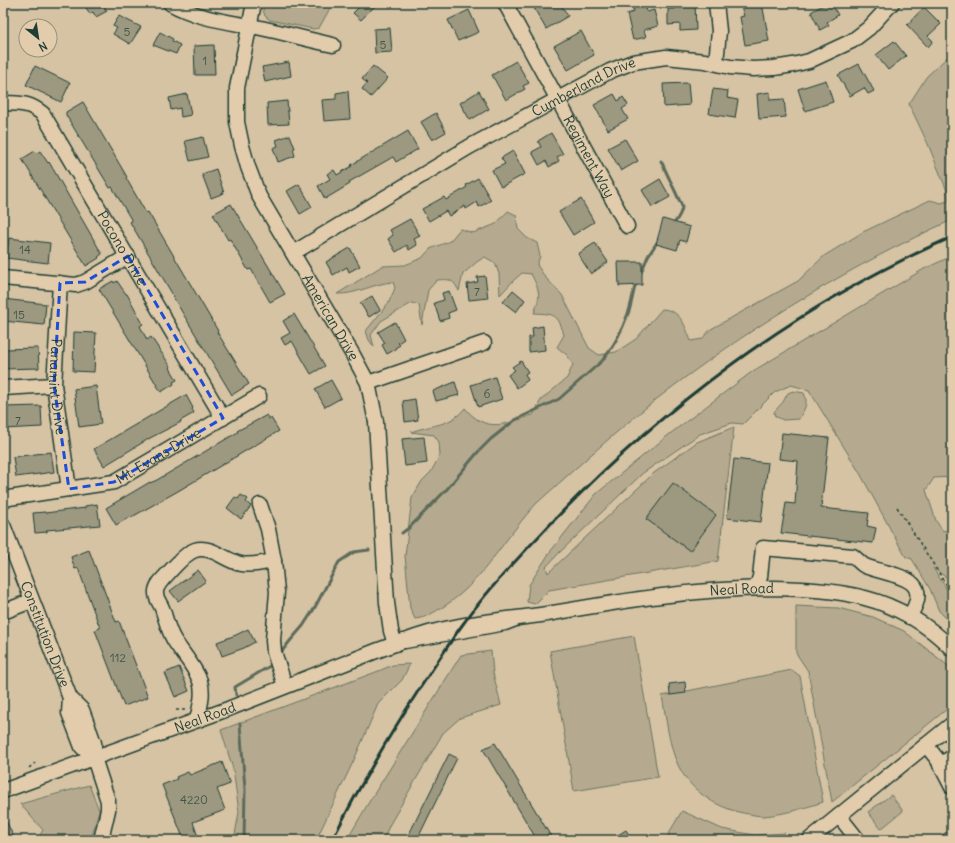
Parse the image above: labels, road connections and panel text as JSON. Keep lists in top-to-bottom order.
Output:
{
  "streets": {
    "street": [
      "Cumberland Drive",
      "Regiment Way",
      "Pocono Drive",
      "American Drive",
      "Panamint Drive",
      "Mt. Evans Drive",
      "Neal Road",
      "Constitution Drive"
    ]
  },
  "crossings": [
    ["Cumberland Drive", "Regiment Way"],
    ["Cumberland Drive", "American Drive"],
    ["Pocono Drive", "Mt. Evans Drive"],
    ["American Drive", "Neal Road"],
    ["Panamint Drive", "Mt. Evans Drive"],
    ["Neal Road", "Constitution Drive"]
  ],
  "house_numbers": [
    "5",
    "5",
    "1",
    "14",
    "7",
    "15",
    "6",
    "7",
    "112",
    "4220"
  ],
  "north": "bottom right"
}
